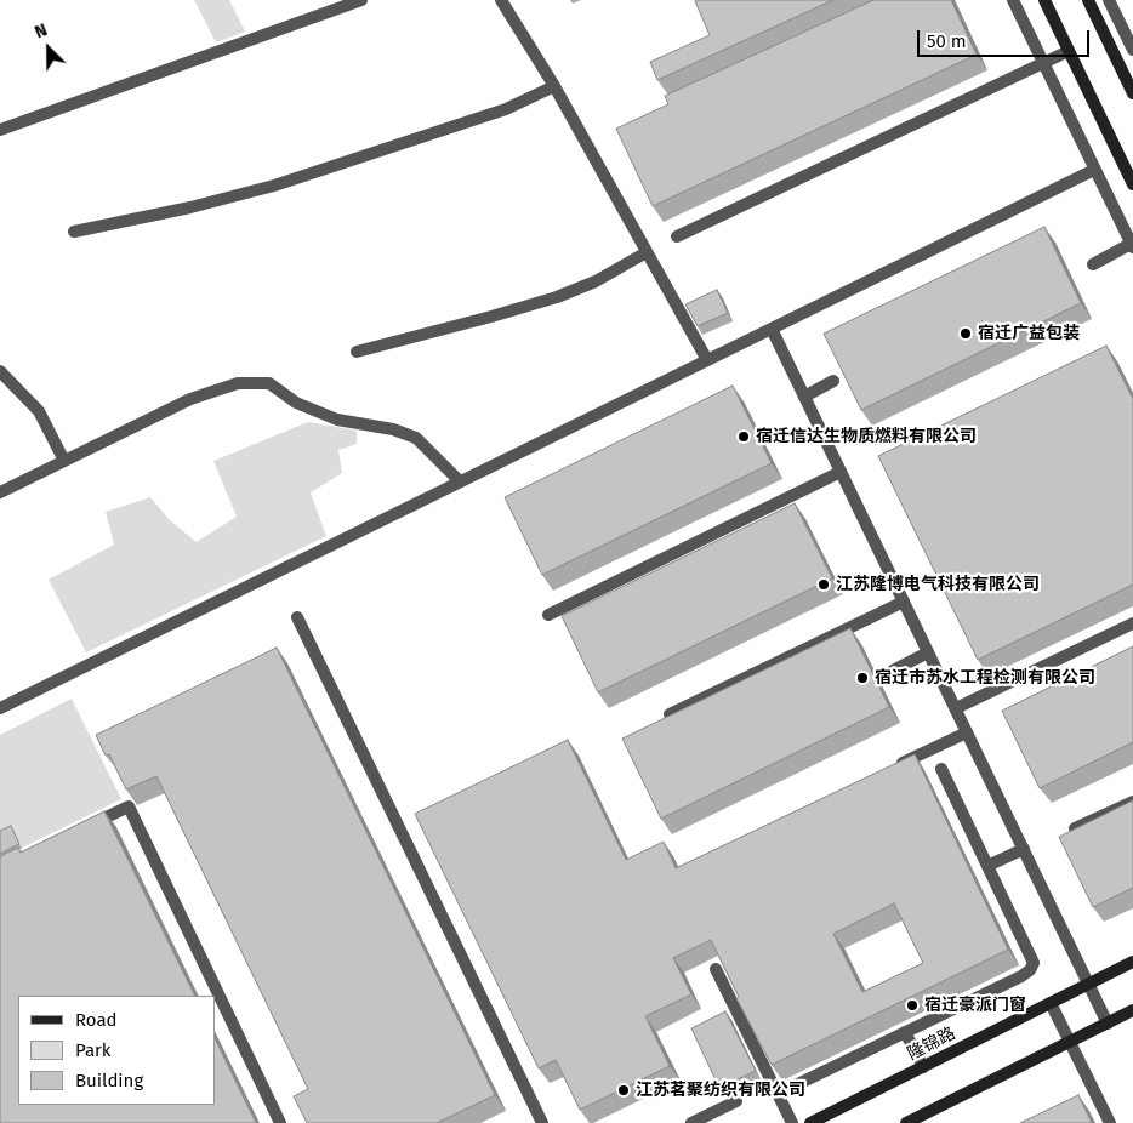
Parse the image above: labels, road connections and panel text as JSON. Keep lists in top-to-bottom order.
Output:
{
  "streets": {
    "main road": ["隆锦路"]
  },
  "places": [
    "宿迁广益包装",
    "宿迁信达生物质燃料有限公司",
    "江苏隆博电气科技有限公司",
    "宿迁市苏水工程检测有限公司",
    "宿迁豪派门窗",
    "江苏茗聚纺织有限公司"
  ],
  "legend": ["Road", "Park", "Building"],
  "scale_bar": "50 m",
  "north": "top left"
}
